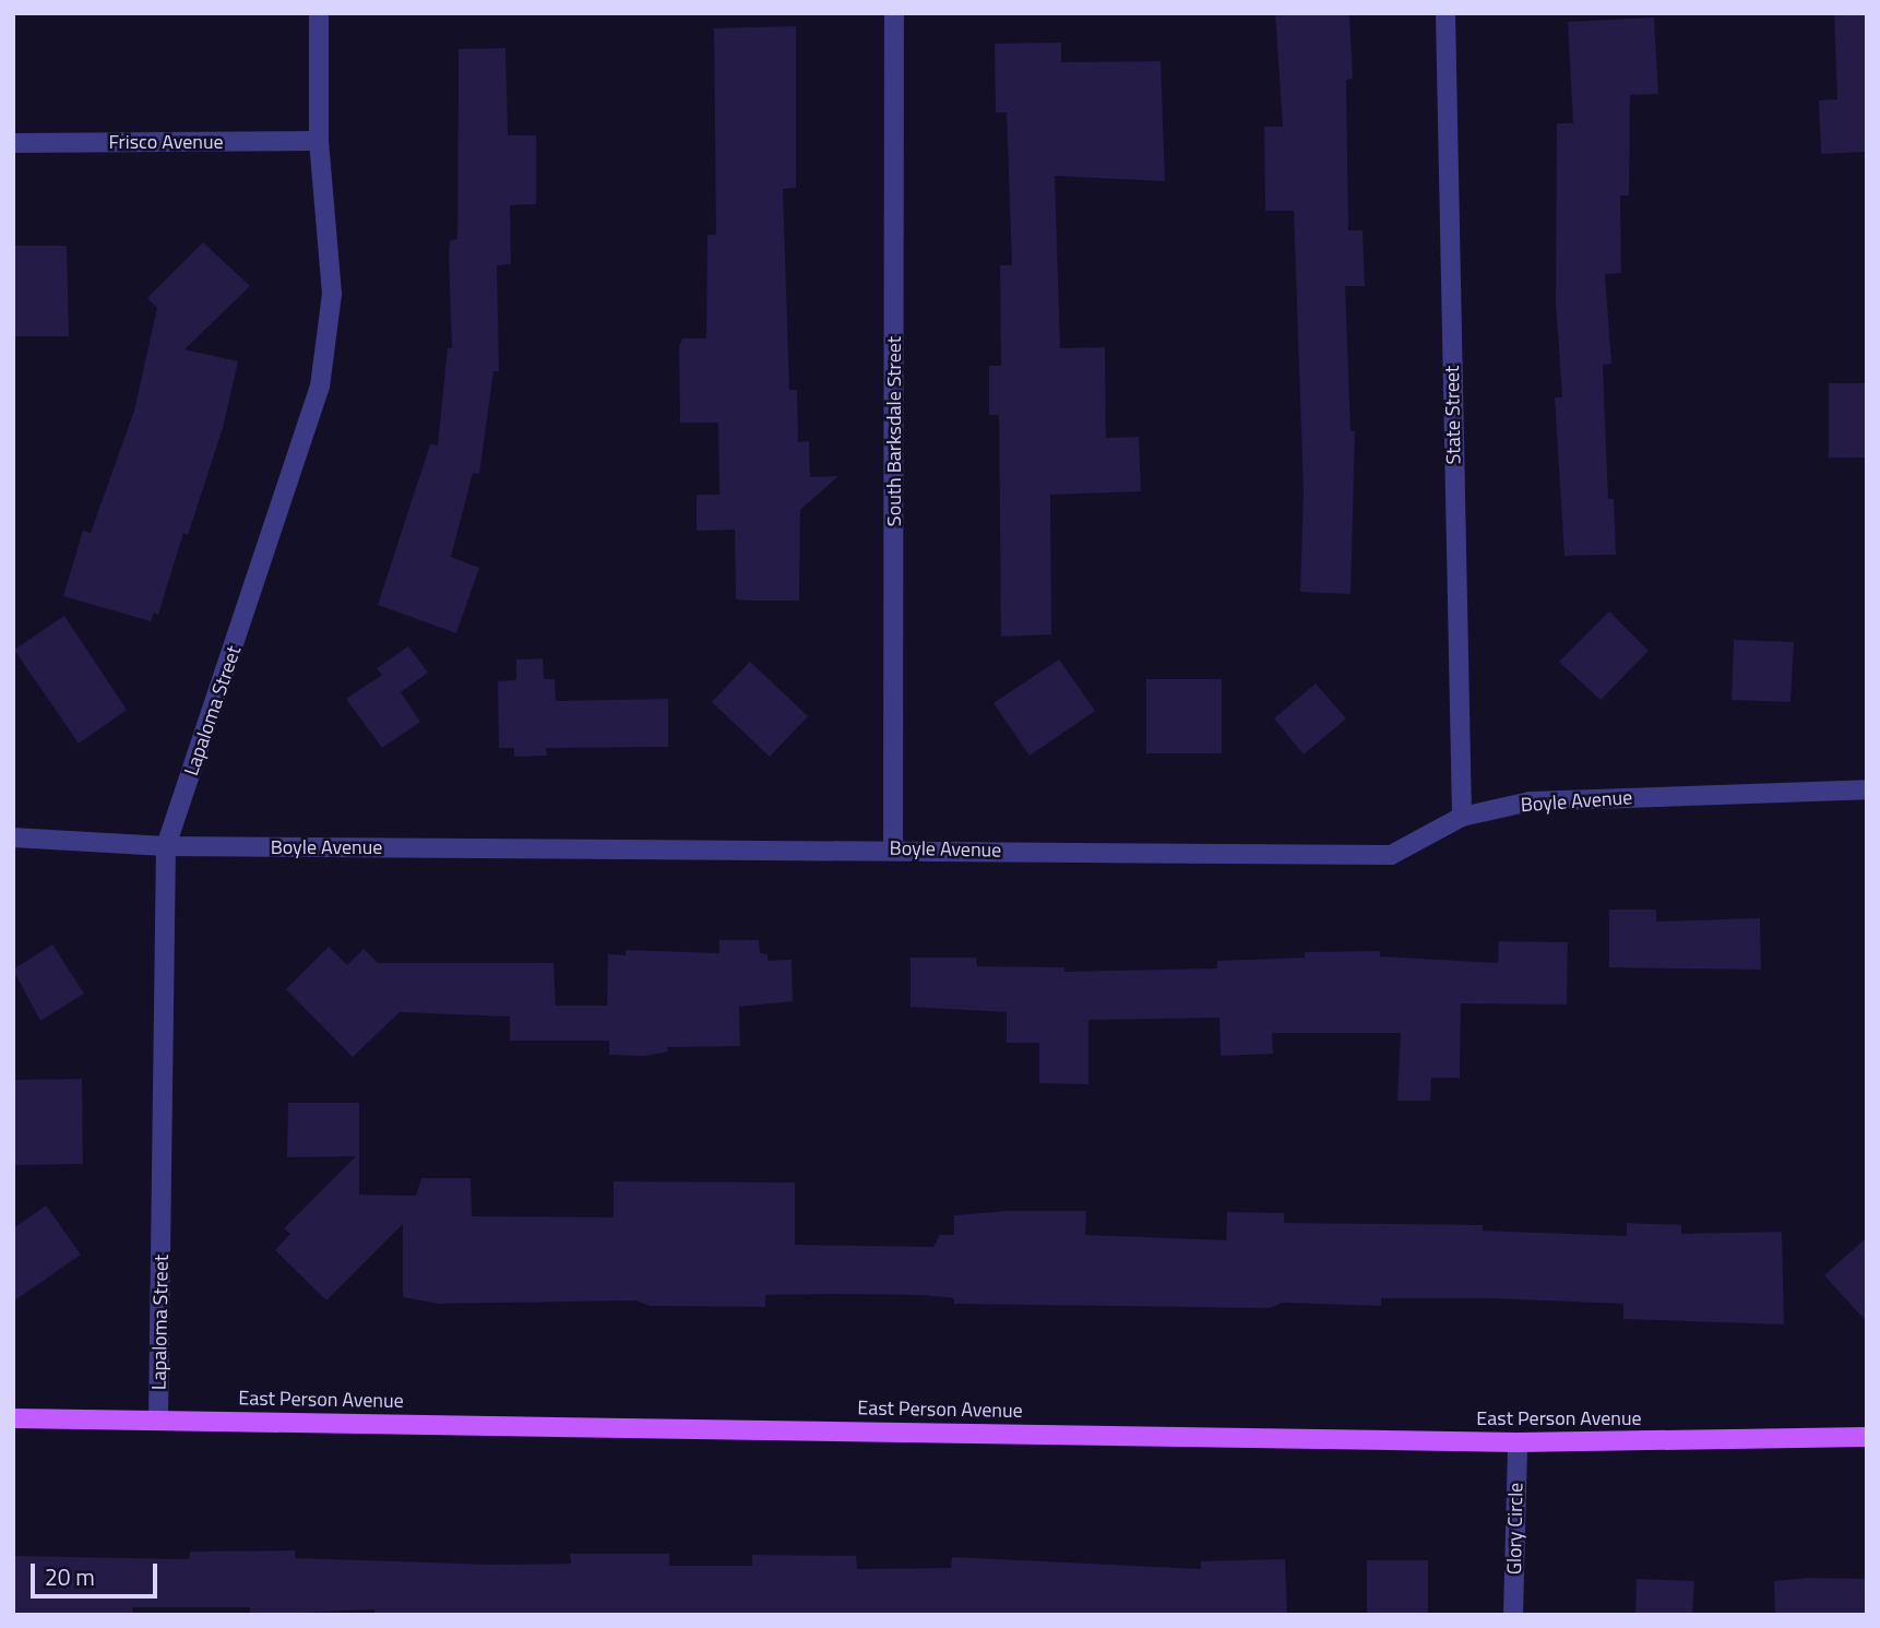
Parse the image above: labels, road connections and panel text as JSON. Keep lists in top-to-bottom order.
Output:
{
  "streets": {
    "main road": ["East Person Avenue"],
    "street": [
      "Frisco Avenue",
      "State Street",
      "South Barksdale Street",
      "Lapaloma Street",
      "Boyle Avenue",
      "Glory Circle"
    ]
  },
  "crossings": [
    ["Frisco Avenue", "Lapaloma Street"],
    ["State Street", "Boyle Avenue"],
    ["South Barksdale Street", "Boyle Avenue"],
    ["Lapaloma Street", "Boyle Avenue"],
    ["Lapaloma Street", "East Person Avenue"],
    ["East Person Avenue", "Glory Circle"]
  ],
  "scale_bar": "20 m"
}
